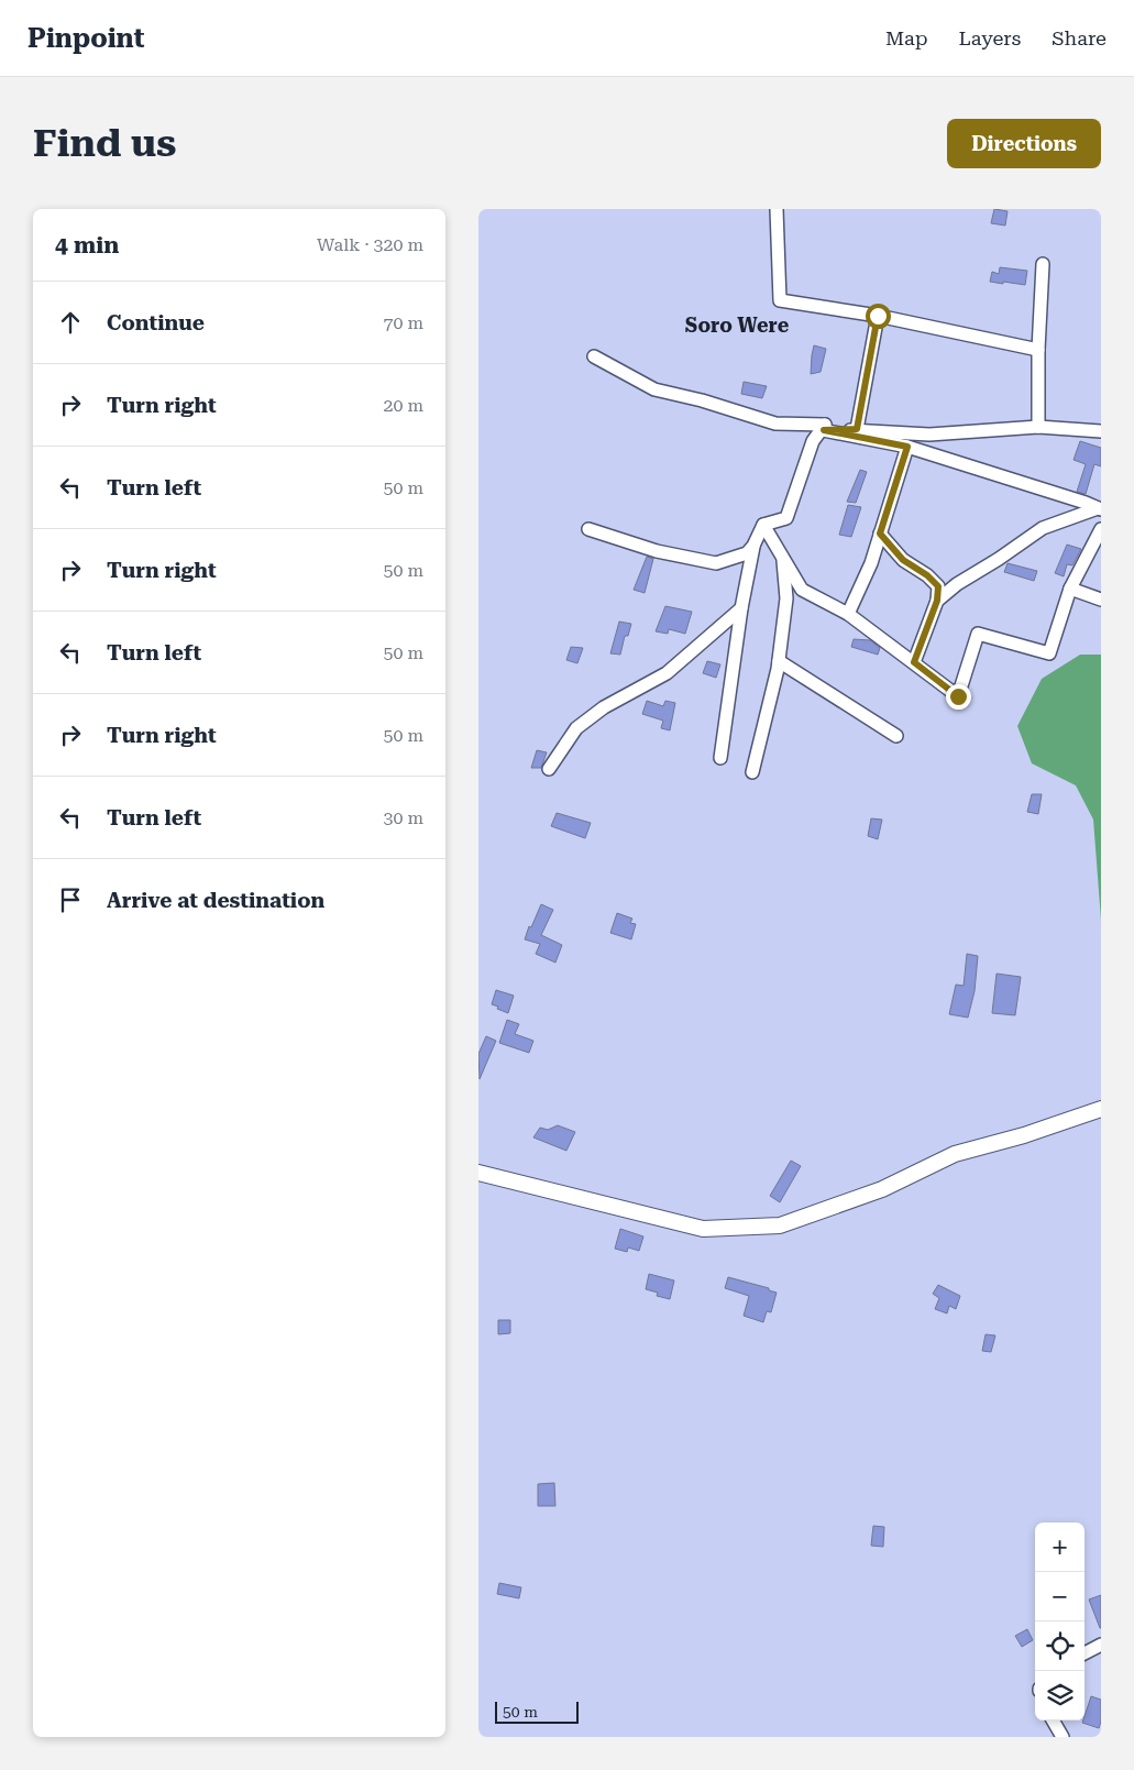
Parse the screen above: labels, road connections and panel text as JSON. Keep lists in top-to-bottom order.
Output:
{
  "districts": ["Soro Were"],
  "scale_bar": "50 m",
  "page": {
    "header": "Pinpoint",
    "nav": ["Map", "Layers", "Share"],
    "buttons": "Directions",
    "title": "Find us",
    "heading": ["4 min", "Walk · 320 m"],
    "list": [
      ["Continue", "70 m"],
      ["Turn right", "20 m"],
      ["Turn left", "50 m"],
      ["Turn right", "50 m"],
      ["Turn left", "50 m"],
      ["Turn right", "50 m"],
      ["Turn left", "30 m"],
      "Arrive at destination"
    ],
    "map_buttons": ["+", "−"],
    "scale": "50 m"
  }
}
